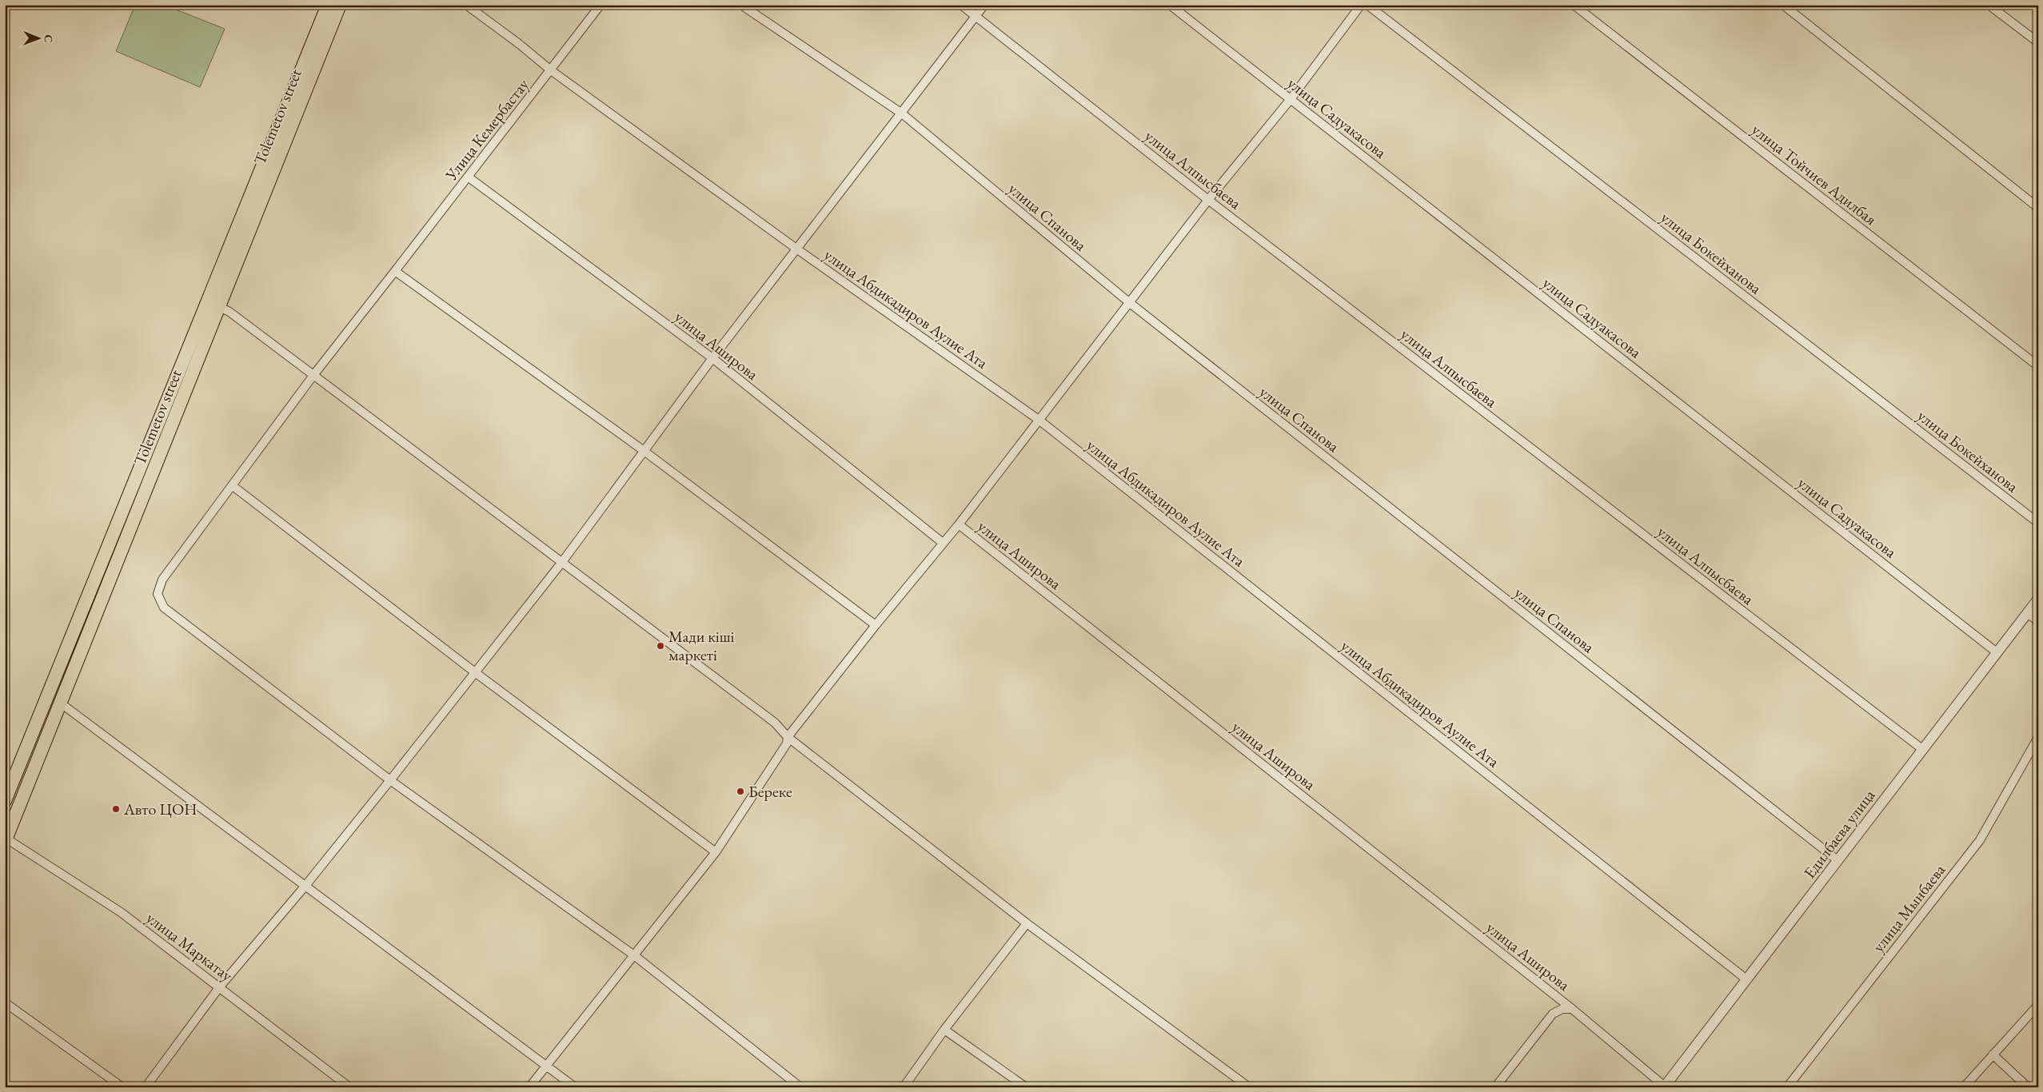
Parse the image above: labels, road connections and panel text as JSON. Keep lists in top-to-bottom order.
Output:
{
  "streets": {
    "main road": ["Tolemetov street"],
    "street": [
      "улица Садуакасова",
      "Улица Кемербастау",
      "улица Алпысбаева",
      "улица Тойчиев Адилбая",
      "улица Спанова",
      "улица Бокейханова",
      "улица Абдикадиров Аулие Ата",
      "улица Аширова",
      "Едилбаева улица",
      "улица Мынбаева",
      "улица Маркатау"
    ]
  },
  "crossings": [
    ["Tolemetov street", "улица Маркатау"],
    ["улица Садуакасова", "Едилбаева улица"],
    ["Улица Кемербастау", "улица Абдикадиров Аулие Ата"],
    ["Улица Кемербастау", "улица Аширова"],
    ["улица Алпысбаева", "Едилбаева улица"],
    ["улица Спанова", "Едилбаева улица"],
    ["улица Абдикадиров Аулие Ата", "Едилбаева улица"],
    ["улица Аширова", "Едилбаева улица"]
  ],
  "places": ["Мади кіші маркеті", "Береке", "Авто ЦОН"],
  "north": "right"
}
